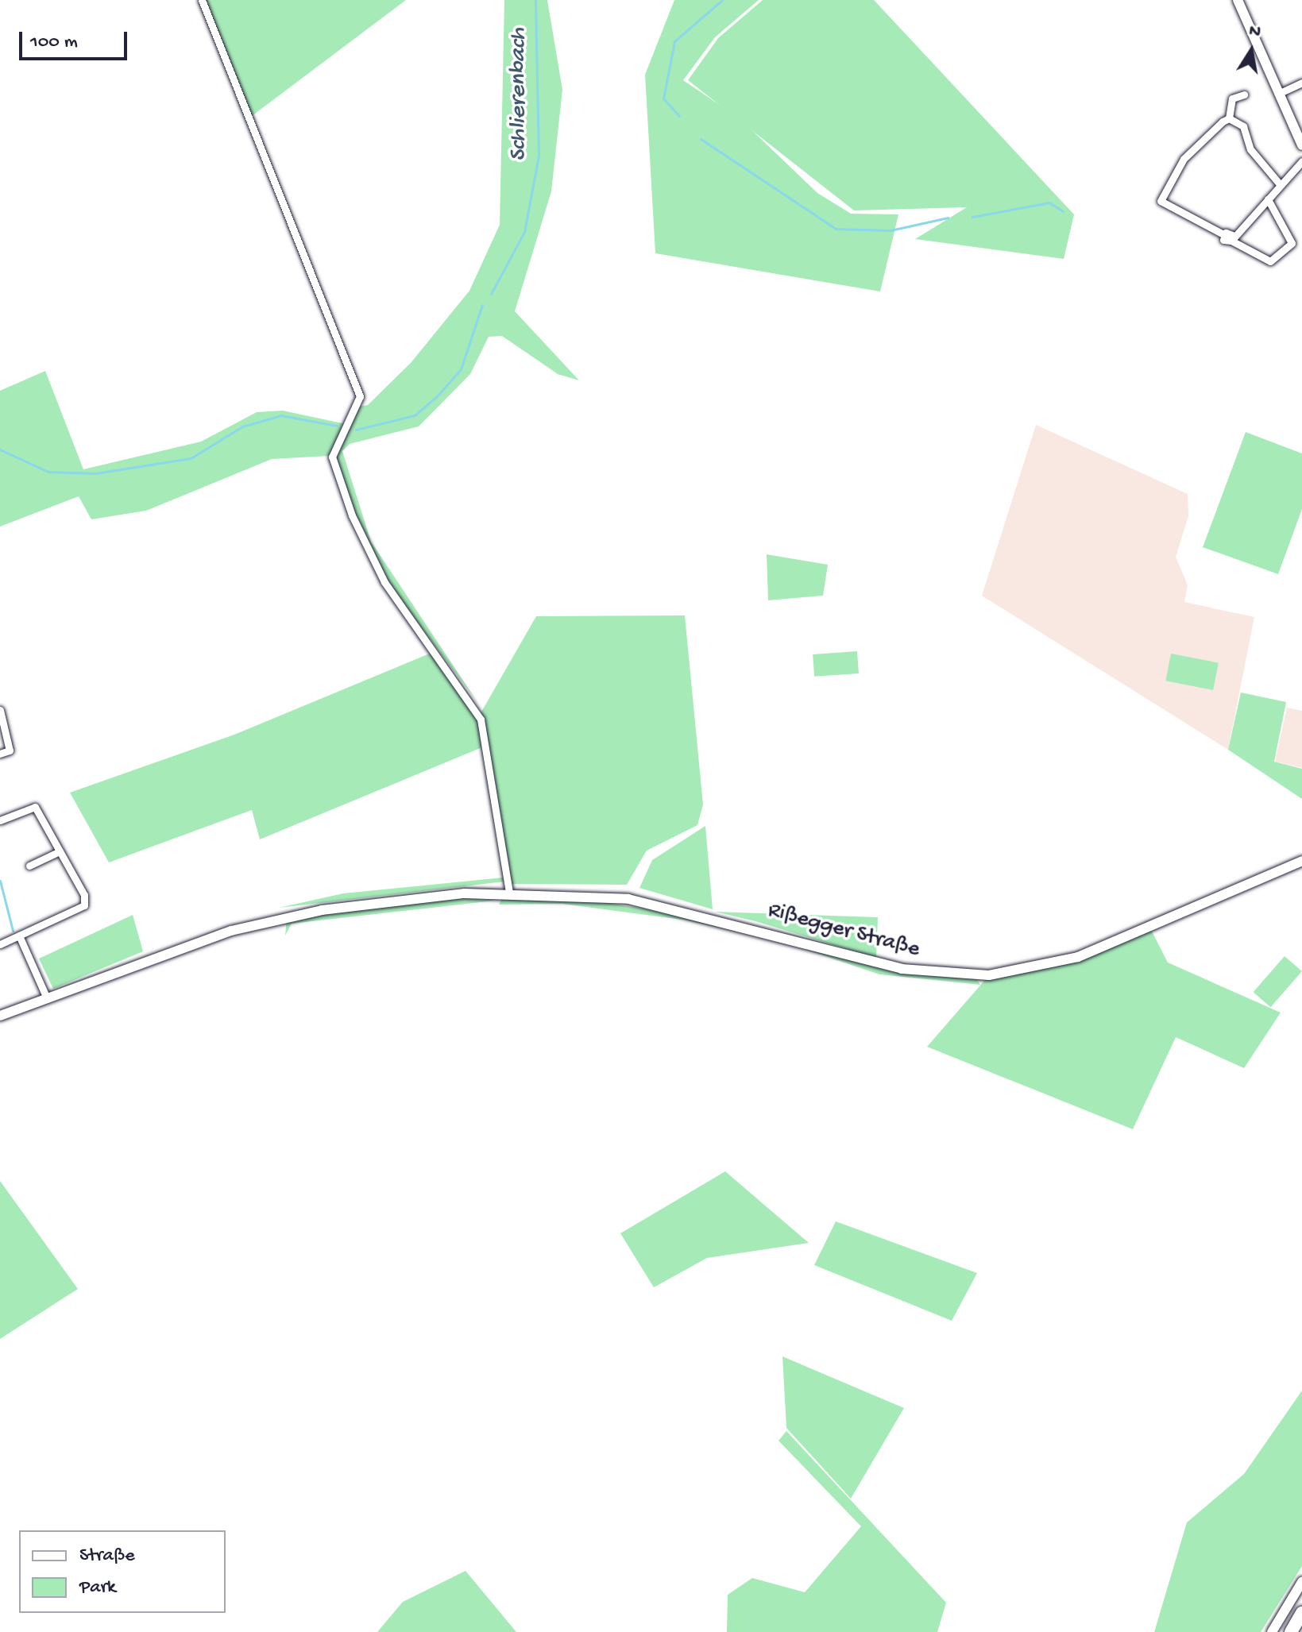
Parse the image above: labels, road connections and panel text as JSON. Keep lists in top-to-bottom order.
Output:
{
  "streets": {
    "street": ["Rißegger Straße"]
  },
  "water": ["Schlierenbach"],
  "legend": ["Straße", "Park"],
  "scale_bar": "100 m",
  "north": "top"
}
